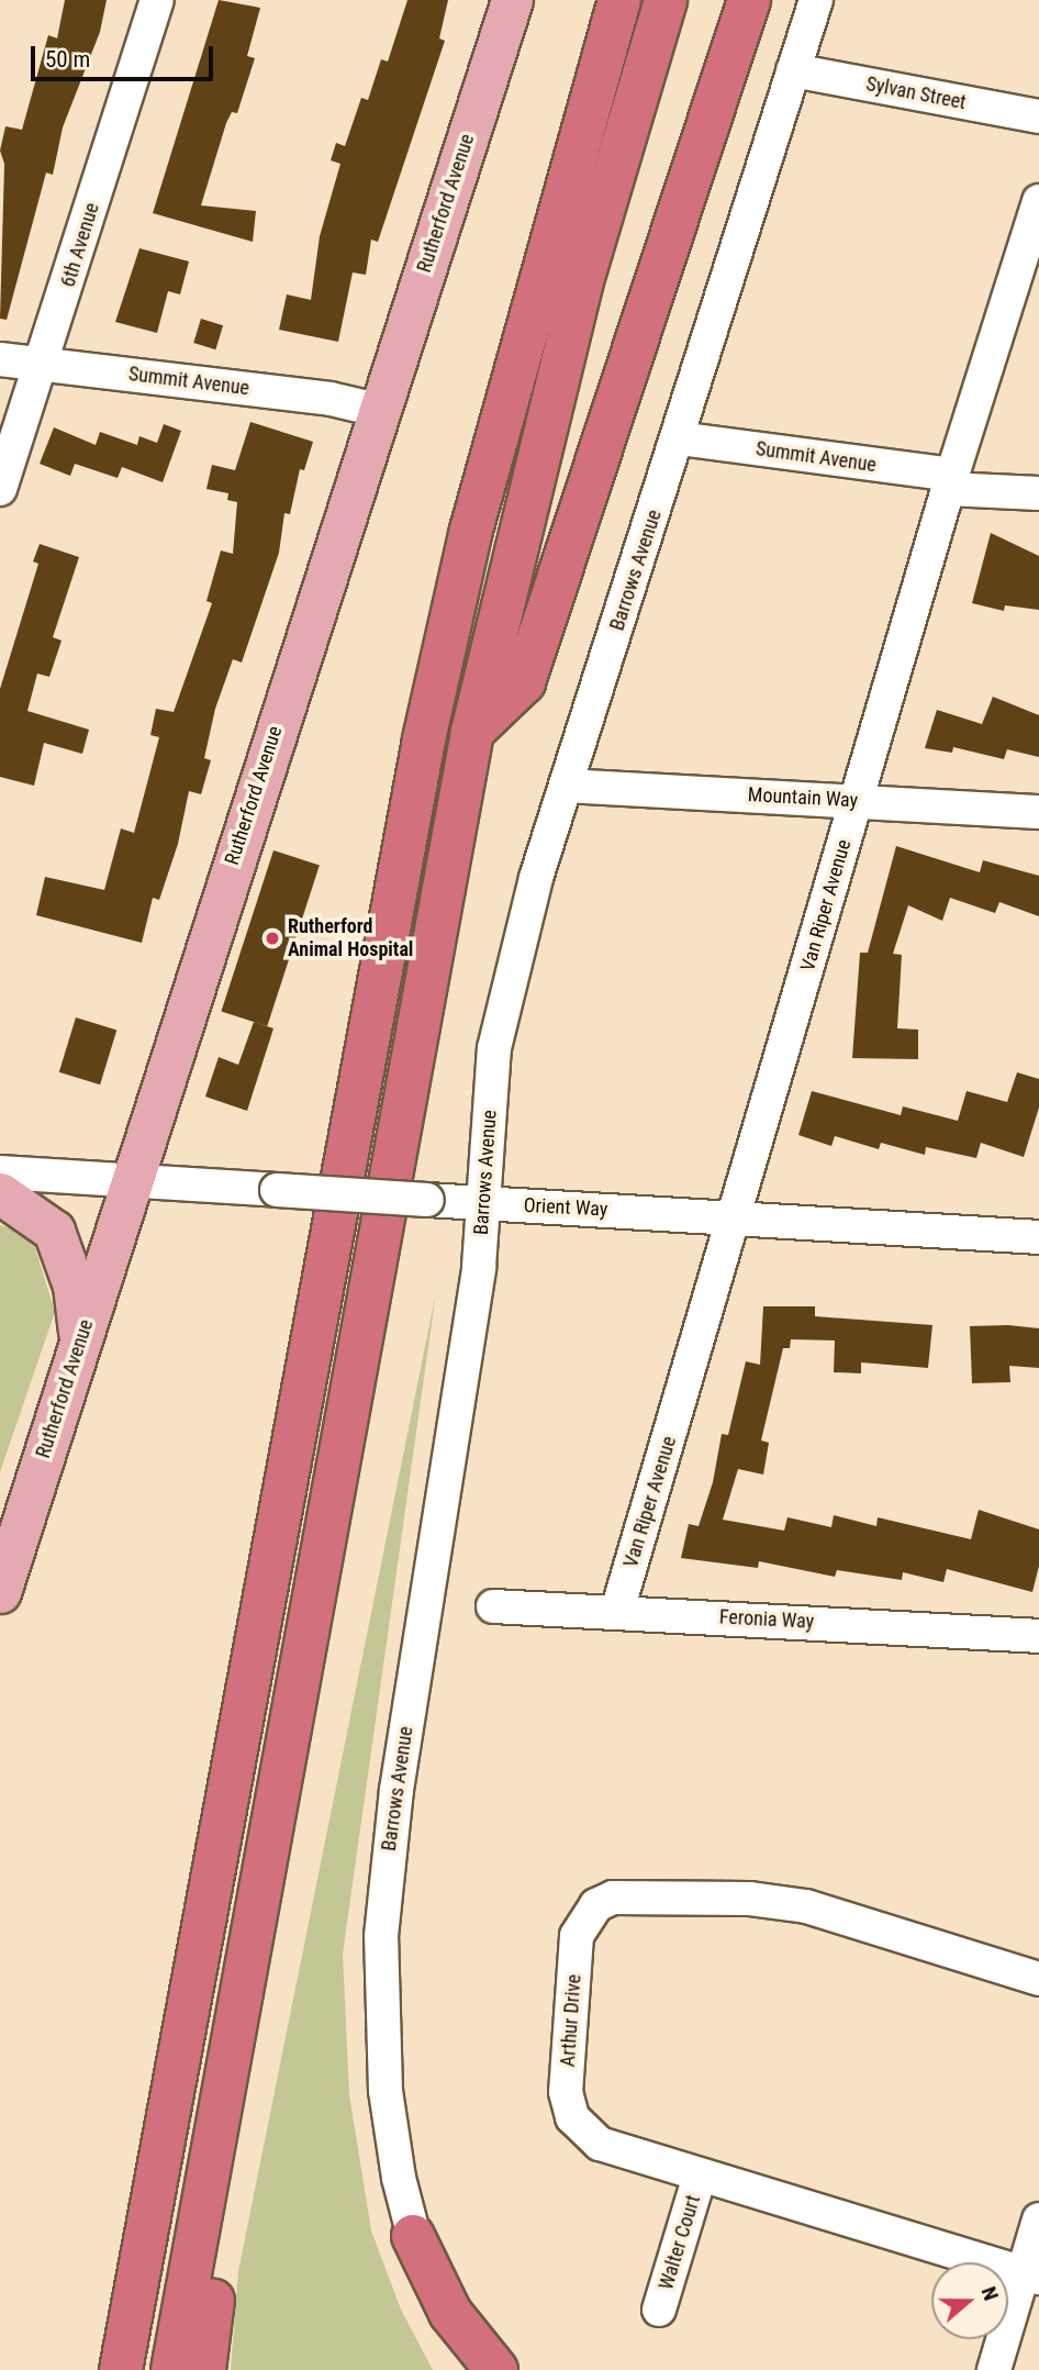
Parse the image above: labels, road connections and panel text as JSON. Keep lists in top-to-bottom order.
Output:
{
  "streets": {
    "main road": ["Rutherford Avenue"],
    "street": [
      "Sylvan Street",
      "6th Avenue",
      "Summit Avenue",
      "Barrows Avenue",
      "Mountain Way",
      "Van Riper Avenue",
      "Orient Way",
      "Feronia Way",
      "Arthur Drive",
      "Walter Court"
    ]
  },
  "crossings": [
    ["Sylvan Street", "Barrows Avenue"],
    ["Rutherford Avenue", "Summit Avenue"],
    ["Rutherford Avenue", "Orient Way"],
    ["6th Avenue", "Summit Avenue"],
    ["Summit Avenue", "Barrows Avenue"],
    ["Summit Avenue", "Van Riper Avenue"],
    ["Barrows Avenue", "Mountain Way"],
    ["Barrows Avenue", "Orient Way"],
    ["Mountain Way", "Van Riper Avenue"],
    ["Van Riper Avenue", "Orient Way"],
    ["Van Riper Avenue", "Feronia Way"],
    ["Arthur Drive", "Walter Court"]
  ],
  "places": ["Rutherford Animal Hospital"],
  "scale_bar": "50 m",
  "north": "right"
}
